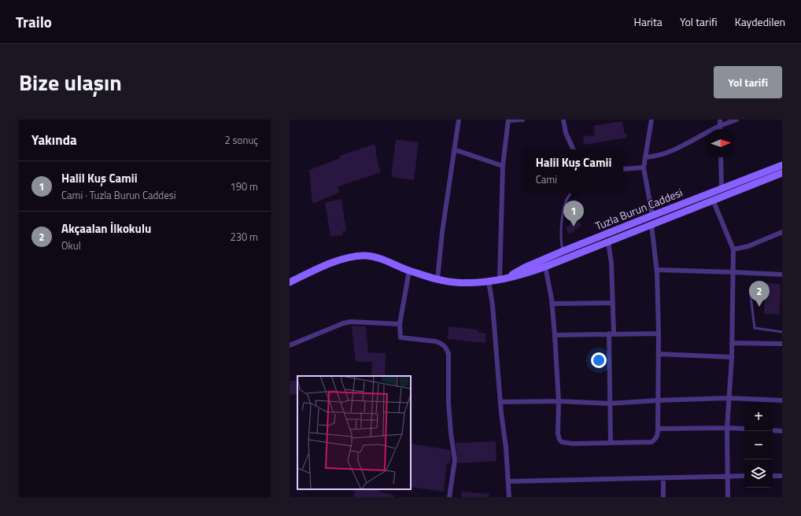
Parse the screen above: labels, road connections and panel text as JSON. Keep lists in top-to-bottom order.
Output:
{
  "streets": {
    "main road": ["Tuzla Burun Caddesi"]
  },
  "north": "right",
  "page": {
    "header": "Trailo",
    "nav": ["Harita", "Yol tarifi", "Kaydedilen"],
    "title": "Bize ulaşın",
    "buttons": "Yol tarifi",
    "heading": ["Yakında", "2 sonuç"],
    "popup": ["Halil Kuş Camii", "Cami"],
    "list": [
      {
        "mark": "1",
        "name": "Halil Kuş Camii",
        "note": "Cami · Tuzla Burun Caddesi",
        "value": "190 m"
      },
      {
        "mark": "2",
        "name": "Akçaalan İlkokulu",
        "note": "Okul",
        "value": "230 m"
      }
    ],
    "pins": ["1", "2"],
    "map_buttons": ["+", "−"]
  }
}
